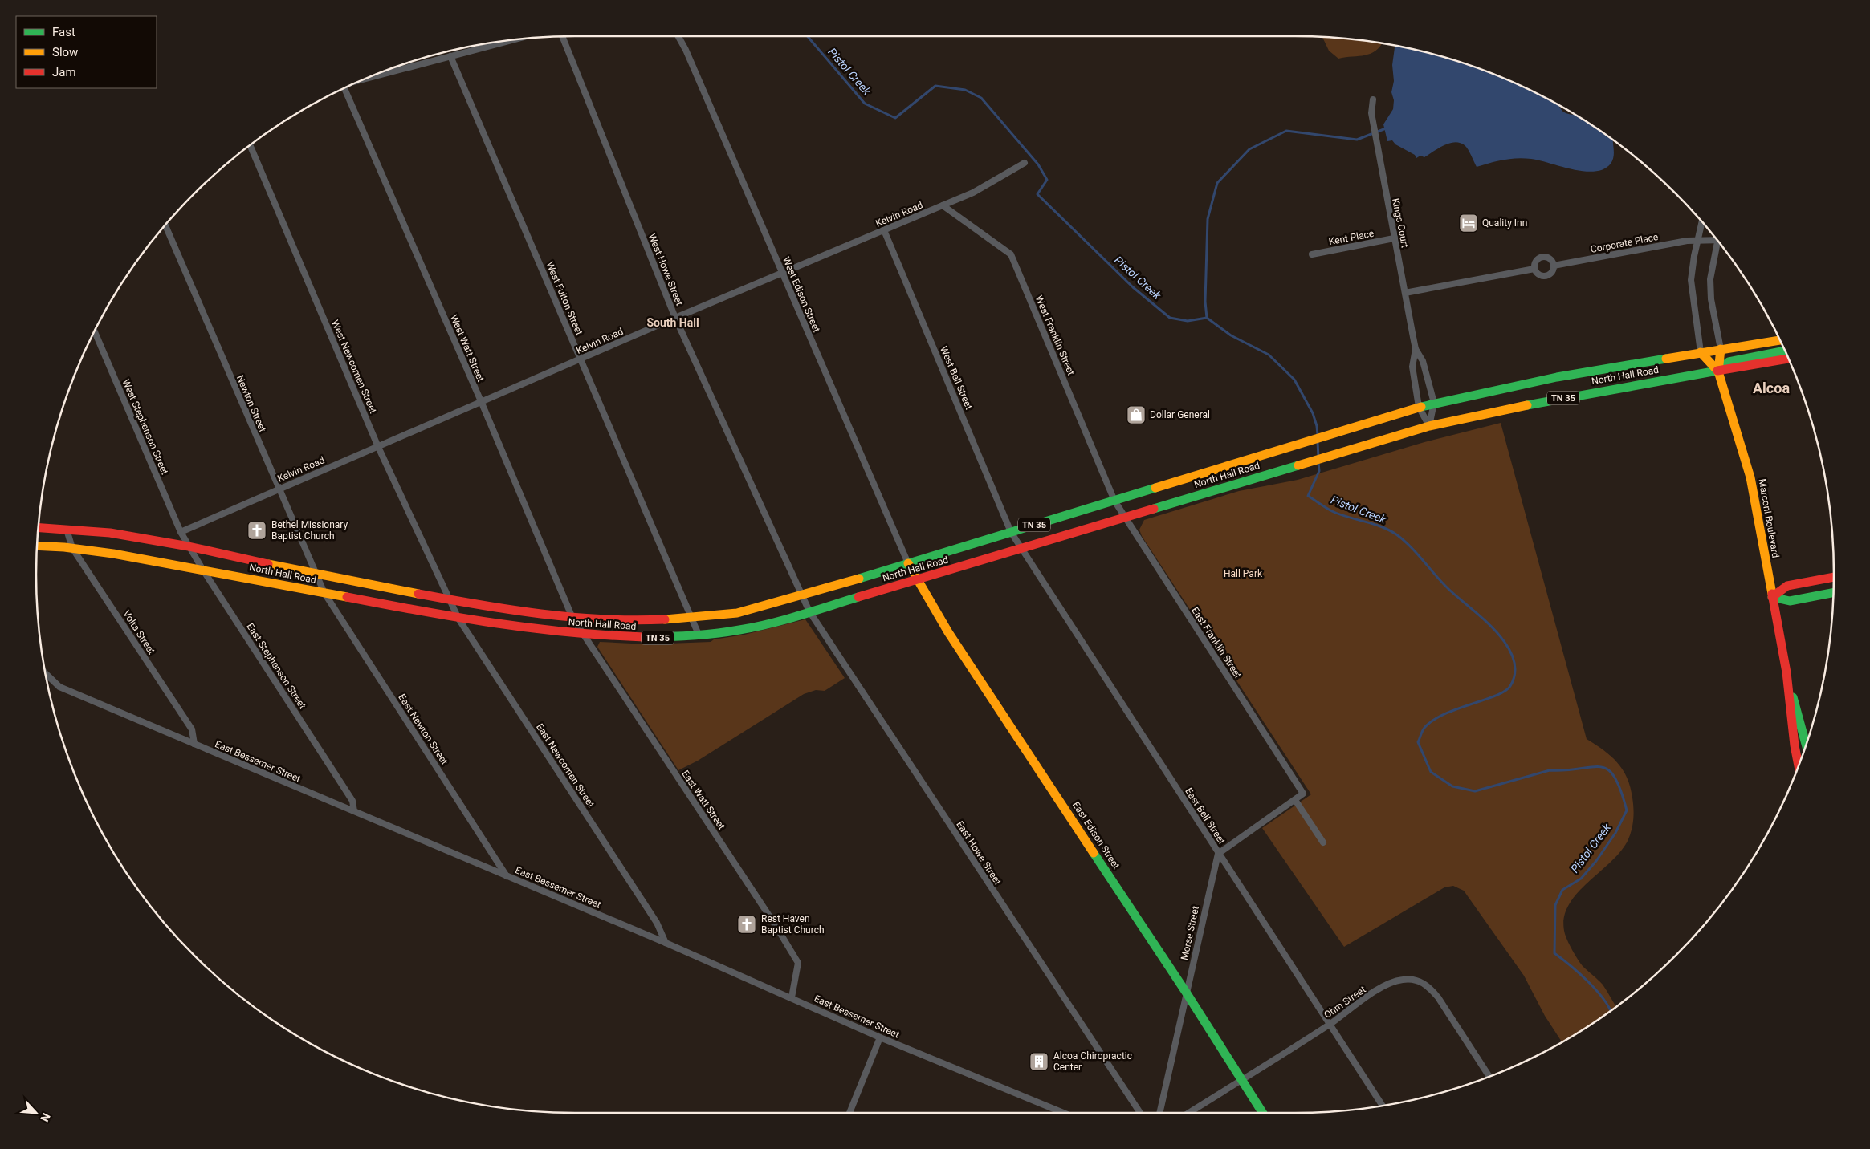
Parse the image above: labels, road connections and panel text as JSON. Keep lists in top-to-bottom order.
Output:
{
  "streets": {
    "main road": [
      "North Hall Road",
      "TN 35",
      "Marconi Boulevard",
      "East Edison Street"
    ],
    "street": [
      "Kelvin Road",
      "Kings Court",
      "Kent Place",
      "Corporate Place",
      "West Howe Street",
      "West Edison Street",
      "West Fulton Street",
      "West Franklin Street",
      "West Watt Street",
      "West Newcomen Street",
      "West Bell Street",
      "Newton Street",
      "West Stephenson Street",
      "Volta Street",
      "East Franklin Street",
      "East Stephenson Street",
      "East Newton Street",
      "East Bessemer Street",
      "East Newcomen Street",
      "East Watt Street",
      "East Bell Street",
      "East Howe Street",
      "Morse Street",
      "Ohm Street"
    ]
  },
  "crossings": [
    ["Kelvin Road", "West Howe Street"],
    ["Kelvin Road", "West Edison Street"],
    ["Kelvin Road", "West Fulton Street"],
    ["Kelvin Road", "West Franklin Street"],
    ["Kelvin Road", "West Watt Street"],
    ["Kelvin Road", "West Newcomen Street"],
    ["Kelvin Road", "West Bell Street"],
    ["Kelvin Road", "Newton Street"],
    ["Kelvin Road", "West Stephenson Street"],
    ["Kelvin Road", "East Stephenson Street"],
    ["Kings Court", "Kent Place"],
    ["Kings Court", "Corporate Place"],
    ["Kings Court", "North Hall Road"],
    ["West Howe Street", "North Hall Road"],
    ["West Howe Street", "East Howe Street"],
    ["West Edison Street", "North Hall Road"],
    ["West Edison Street", "East Edison Street"],
    ["West Fulton Street", "West Watt Street"],
    ["West Fulton Street", "North Hall Road"],
    ["West Franklin Street", "North Hall Road"],
    ["West Franklin Street", "East Franklin Street"],
    ["West Watt Street", "North Hall Road"],
    ["West Watt Street", "East Watt Street"],
    ["West Newcomen Street", "North Hall Road"],
    ["West Newcomen Street", "East Newcomen Street"],
    ["North Hall Road", "West Bell Street"],
    ["North Hall Road", "Newton Street"],
    ["North Hall Road", "Marconi Boulevard"],
    ["North Hall Road", "Volta Street"],
    ["North Hall Road", "East Franklin Street"],
    ["North Hall Road", "East Stephenson Street"],
    ["North Hall Road", "East Newton Street"],
    ["North Hall Road", "East Newcomen Street"],
    ["North Hall Road", "East Watt Street"],
    ["North Hall Road", "East Bell Street"],
    ["North Hall Road", "East Edison Street"],
    ["North Hall Road", "East Howe Street"],
    ["West Bell Street", "East Bell Street"],
    ["Newton Street", "East Newton Street"],
    ["West Stephenson Street", "East Stephenson Street"],
    ["Volta Street", "East Bessemer Street"],
    ["East Stephenson Street", "East Bessemer Street"],
    ["East Newton Street", "East Bessemer Street"],
    ["East Bessemer Street", "East Newcomen Street"],
    ["East Bessemer Street", "East Watt Street"],
    ["East Bell Street", "Morse Street"],
    ["East Bell Street", "Ohm Street"],
    ["East Edison Street", "Morse Street"],
    ["East Edison Street", "Ohm Street"]
  ],
  "districts": ["South Hall", "Alcoa"],
  "water": ["Pistol Creek"],
  "parks": ["Hall Park"],
  "places": {
    "hotel": ["Quality Inn"],
    "shop": ["Dollar General"],
    "church": ["Bethel Missionary Baptist Church", "Rest Haven Baptist Church"],
    "building": ["Alcoa Chiropractic Center"]
  },
  "legend": ["Fast", "Slow", "Jam"],
  "north": "bottom right"
}
